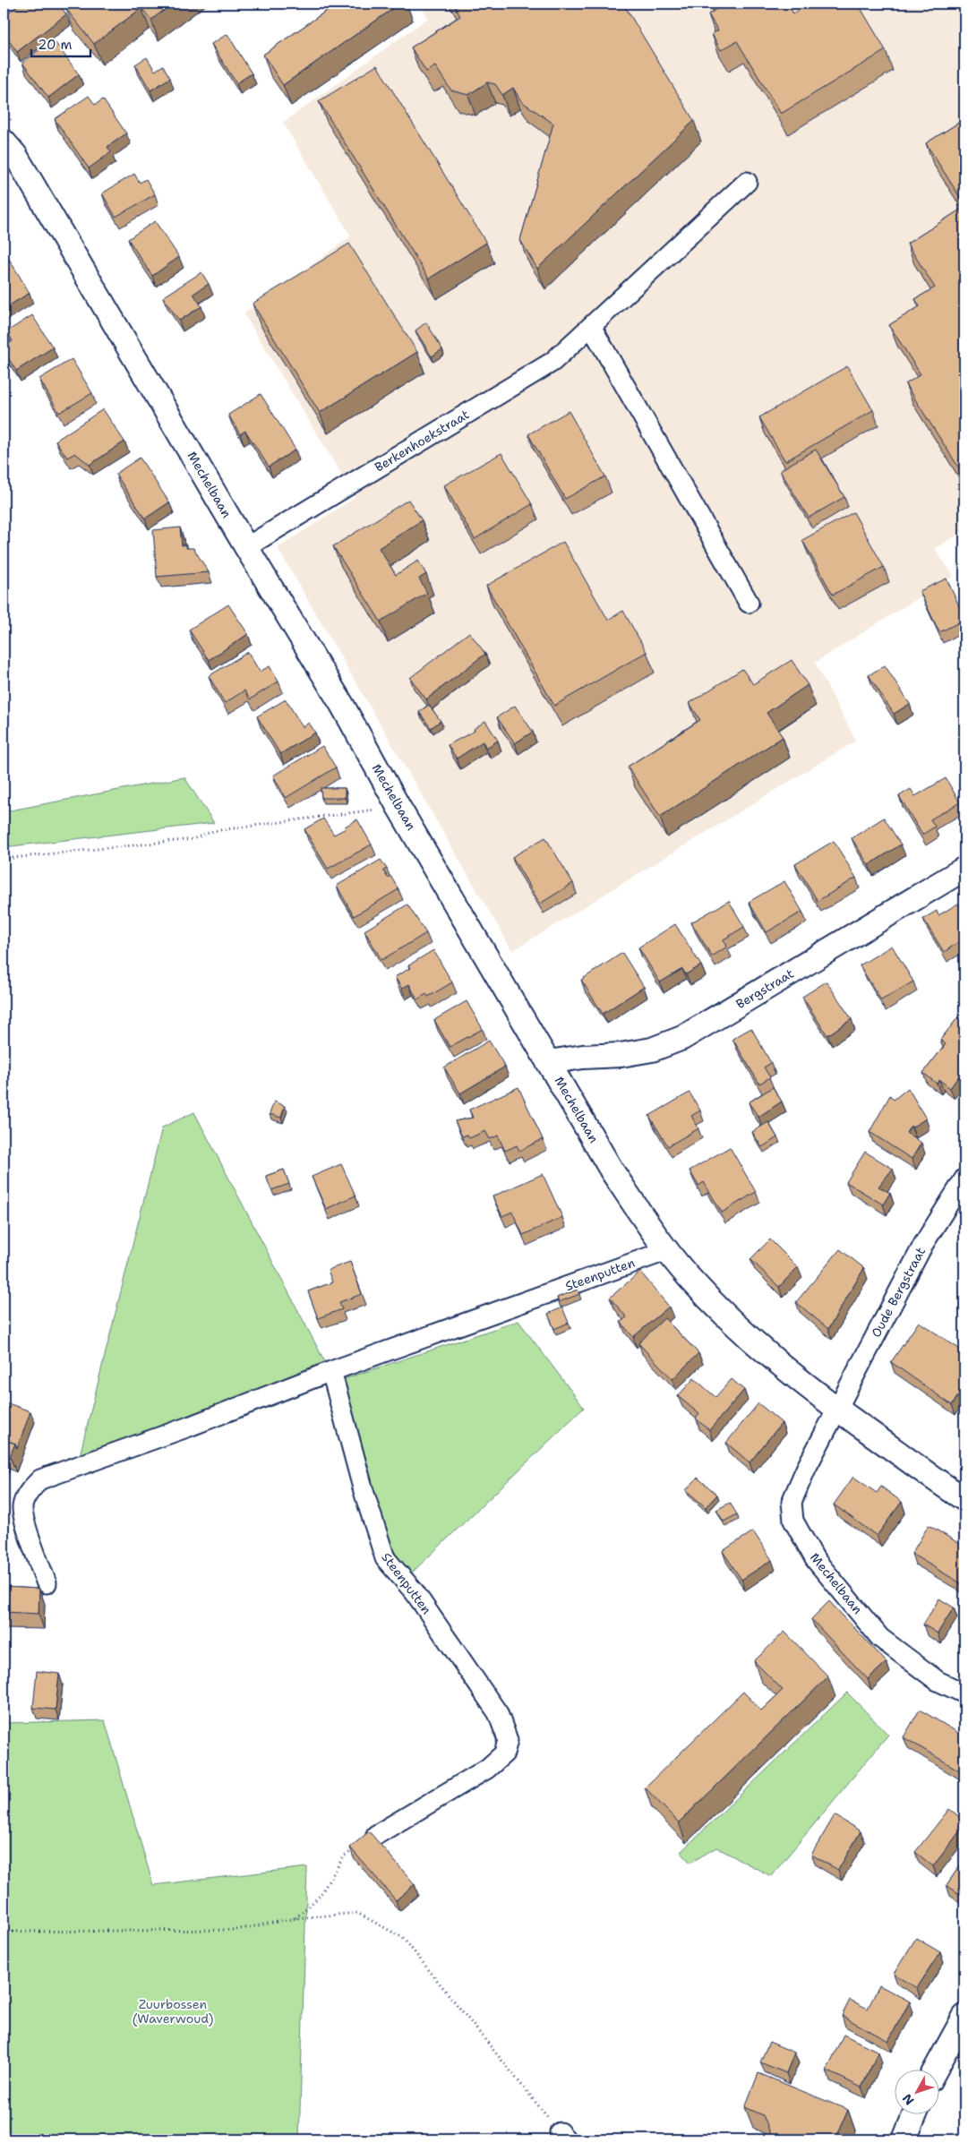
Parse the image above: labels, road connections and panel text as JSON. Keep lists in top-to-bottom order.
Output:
{
  "streets": {
    "street": [
      "Berkenhoekstraat",
      "Mechelbaan",
      "Bergstraat",
      "Steenputten",
      "Oude Bergstraat"
    ]
  },
  "crossings": [
    ["Berkenhoekstraat", "Mechelbaan"],
    ["Mechelbaan", "Bergstraat"],
    ["Mechelbaan", "Steenputten"],
    ["Mechelbaan", "Oude Bergstraat"]
  ],
  "parks": ["Zuurbossen (Waverwoud)"],
  "scale_bar": "20 m",
  "north": "bottom left"
}
